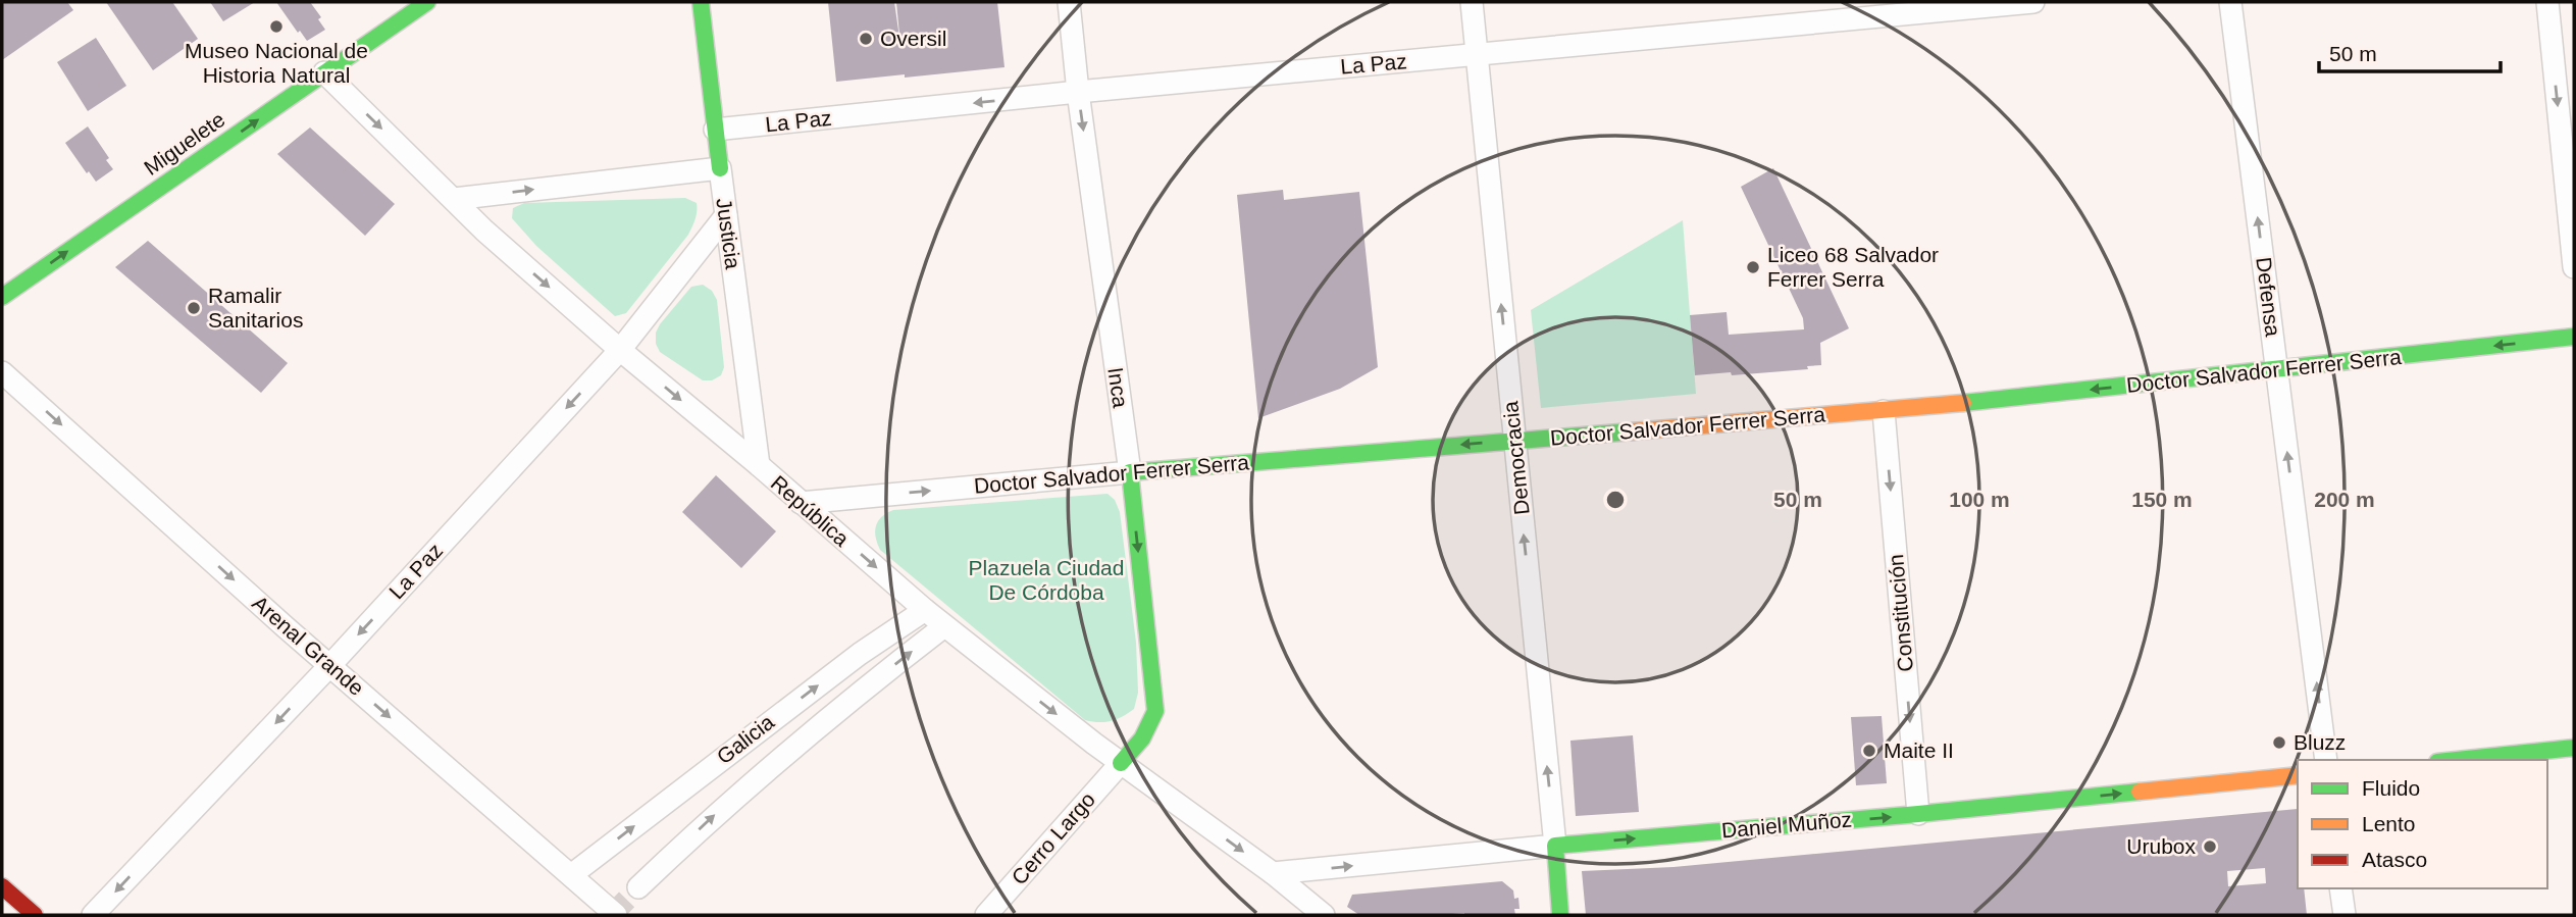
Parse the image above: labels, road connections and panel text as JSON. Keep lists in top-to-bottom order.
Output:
{
  "streets": {
    "street": [
      "La Paz",
      "Miguelete",
      "Justicia",
      "Defensa",
      "Doctor Salvador Ferrer Serra",
      "Inca",
      "Democracia",
      "República",
      "Constitución",
      "Arenal Grande",
      "Galicia",
      "Daniel Muñoz",
      "Cerro Largo"
    ]
  },
  "crossings": [
    ["La Paz", "Justicia"],
    ["La Paz", "Inca"],
    ["La Paz", "Democracia"],
    ["La Paz", "República"],
    ["La Paz", "Arenal Grande"],
    ["Miguelete", "República"],
    ["Justicia", "República"],
    ["Defensa", "Doctor Salvador Ferrer Serra"],
    ["Doctor Salvador Ferrer Serra", "Inca"],
    ["Doctor Salvador Ferrer Serra", "Democracia"],
    ["Doctor Salvador Ferrer Serra", "República"],
    ["Doctor Salvador Ferrer Serra", "Constitución"],
    ["Inca", "República"],
    ["Inca", "Cerro Largo"],
    ["Democracia", "Daniel Muñoz"],
    ["República", "Galicia"],
    ["República", "Daniel Muñoz"],
    ["República", "Cerro Largo"],
    ["Constitución", "Daniel Muñoz"],
    ["Arenal Grande", "Galicia"]
  ],
  "one_way": [
    "La Paz",
    "Miguelete",
    "Defensa",
    "Inca",
    "Democracia",
    "República",
    "Constitución",
    "Arenal Grande",
    "Galicia",
    "Daniel Muñoz"
  ],
  "parks": ["Plazuela Ciudad De Córdoba"],
  "places": [
    "Museo Nacional de Historia Natural",
    "Oversil",
    "Liceo 68 Salvador Ferrer Serra",
    "Ramalir Sanitarios",
    "Bluzz",
    "Maite II",
    "Urubox"
  ],
  "legend": ["Fluido", "Lento", "Atasco"],
  "scale_bar": "50 m",
  "rings": [
    "50 m",
    "100 m",
    "150 m",
    "200 m"
  ]
}
